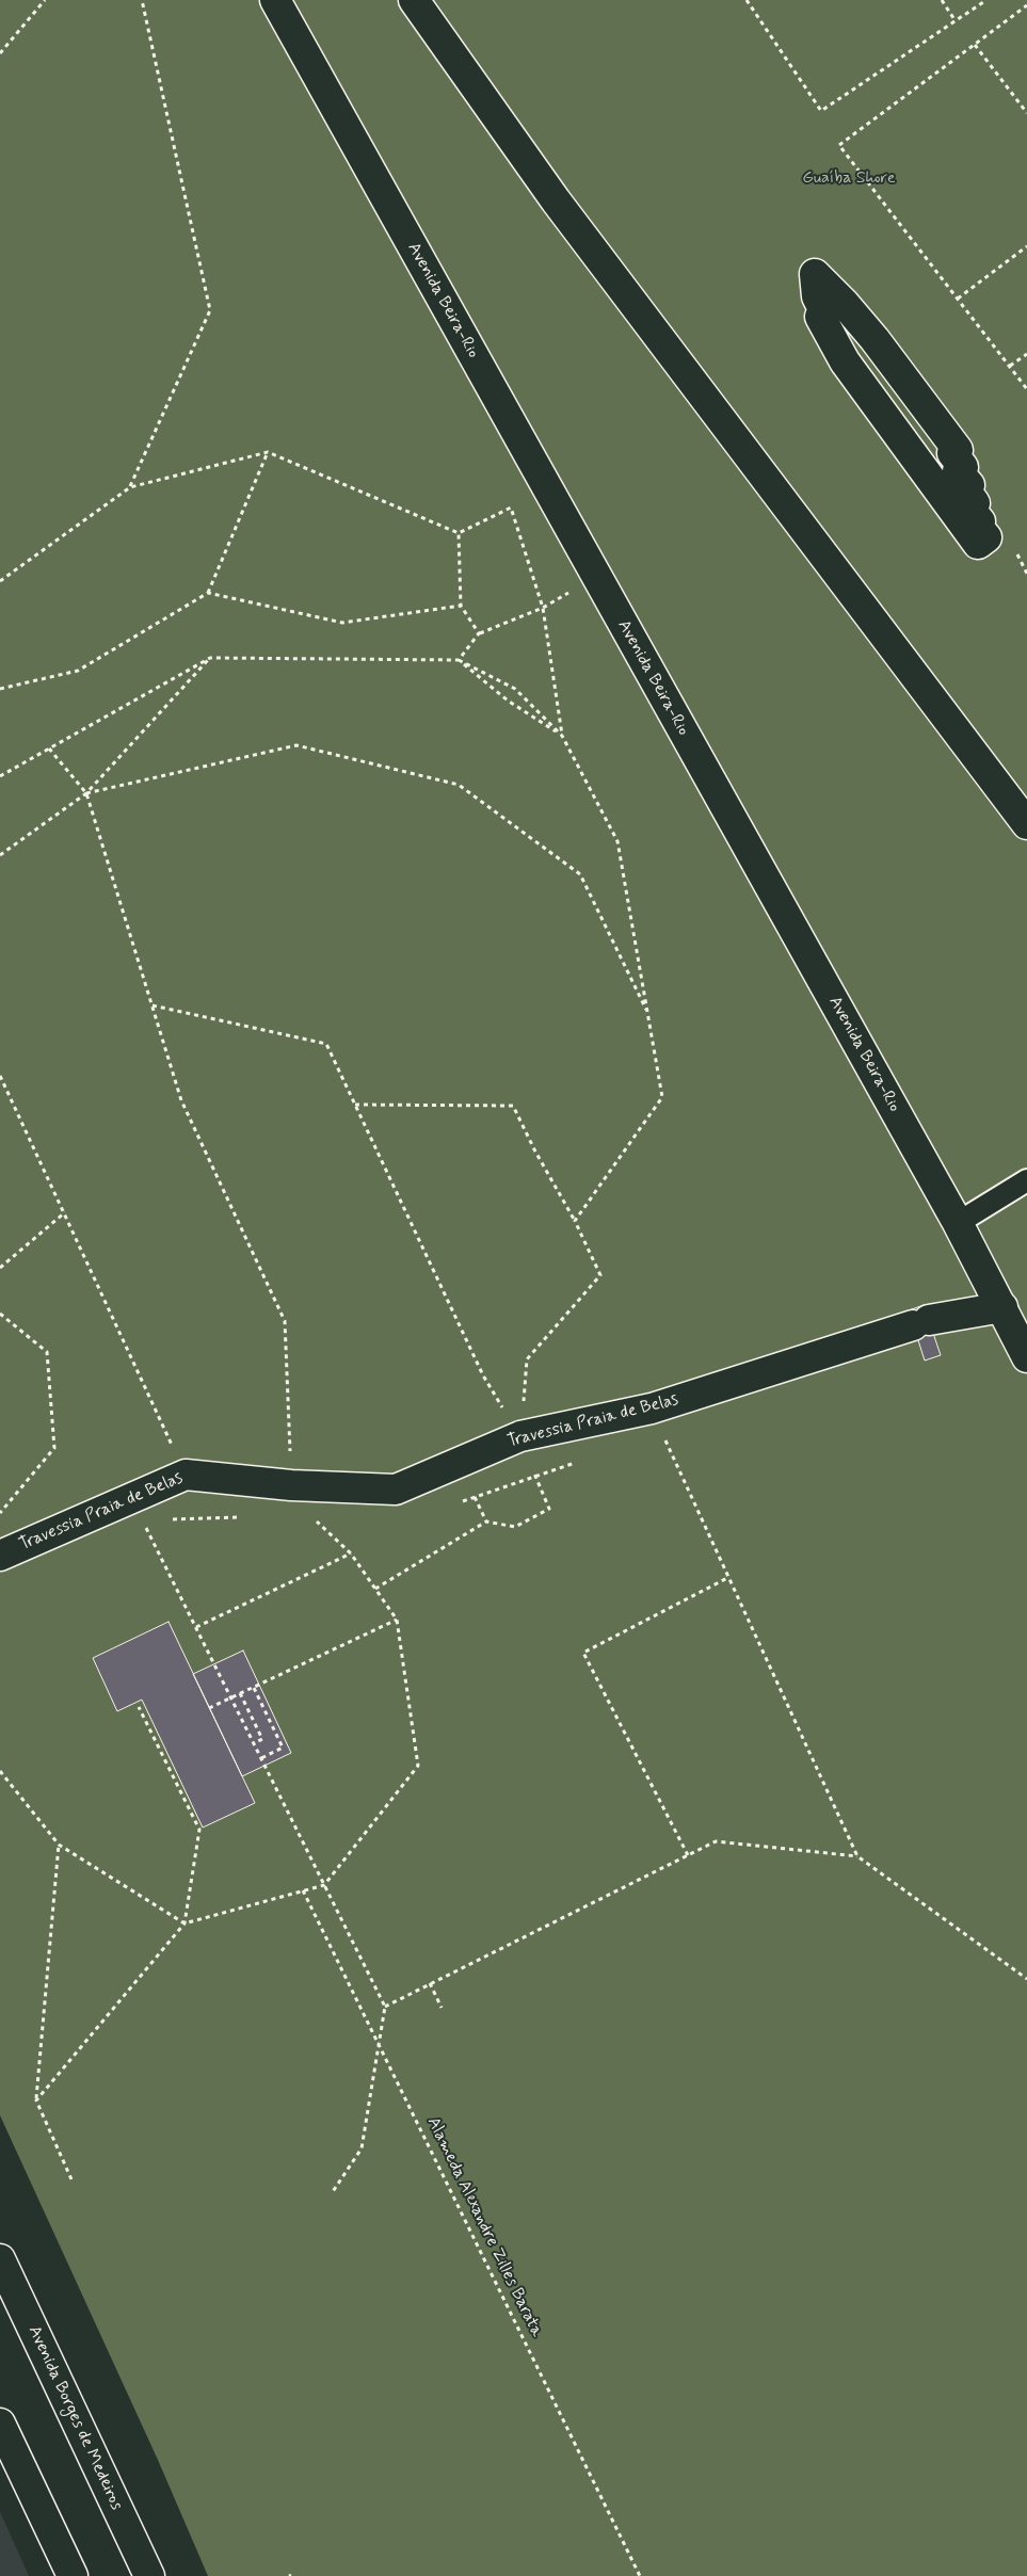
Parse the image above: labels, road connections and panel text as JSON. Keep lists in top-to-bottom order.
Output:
{
  "streets": {
    "main road": ["Avenida Beira-Rio", "Travessia Praia de Belas", "Avenida Borges de Medeiros"],
    "path": ["Alameda Alexandre Zilles Barata"]
  },
  "crossings": [
    ["Avenida Beira-Rio", "Travessia Praia de Belas"]
  ],
  "parks": ["Guaíba Shore"]
}
